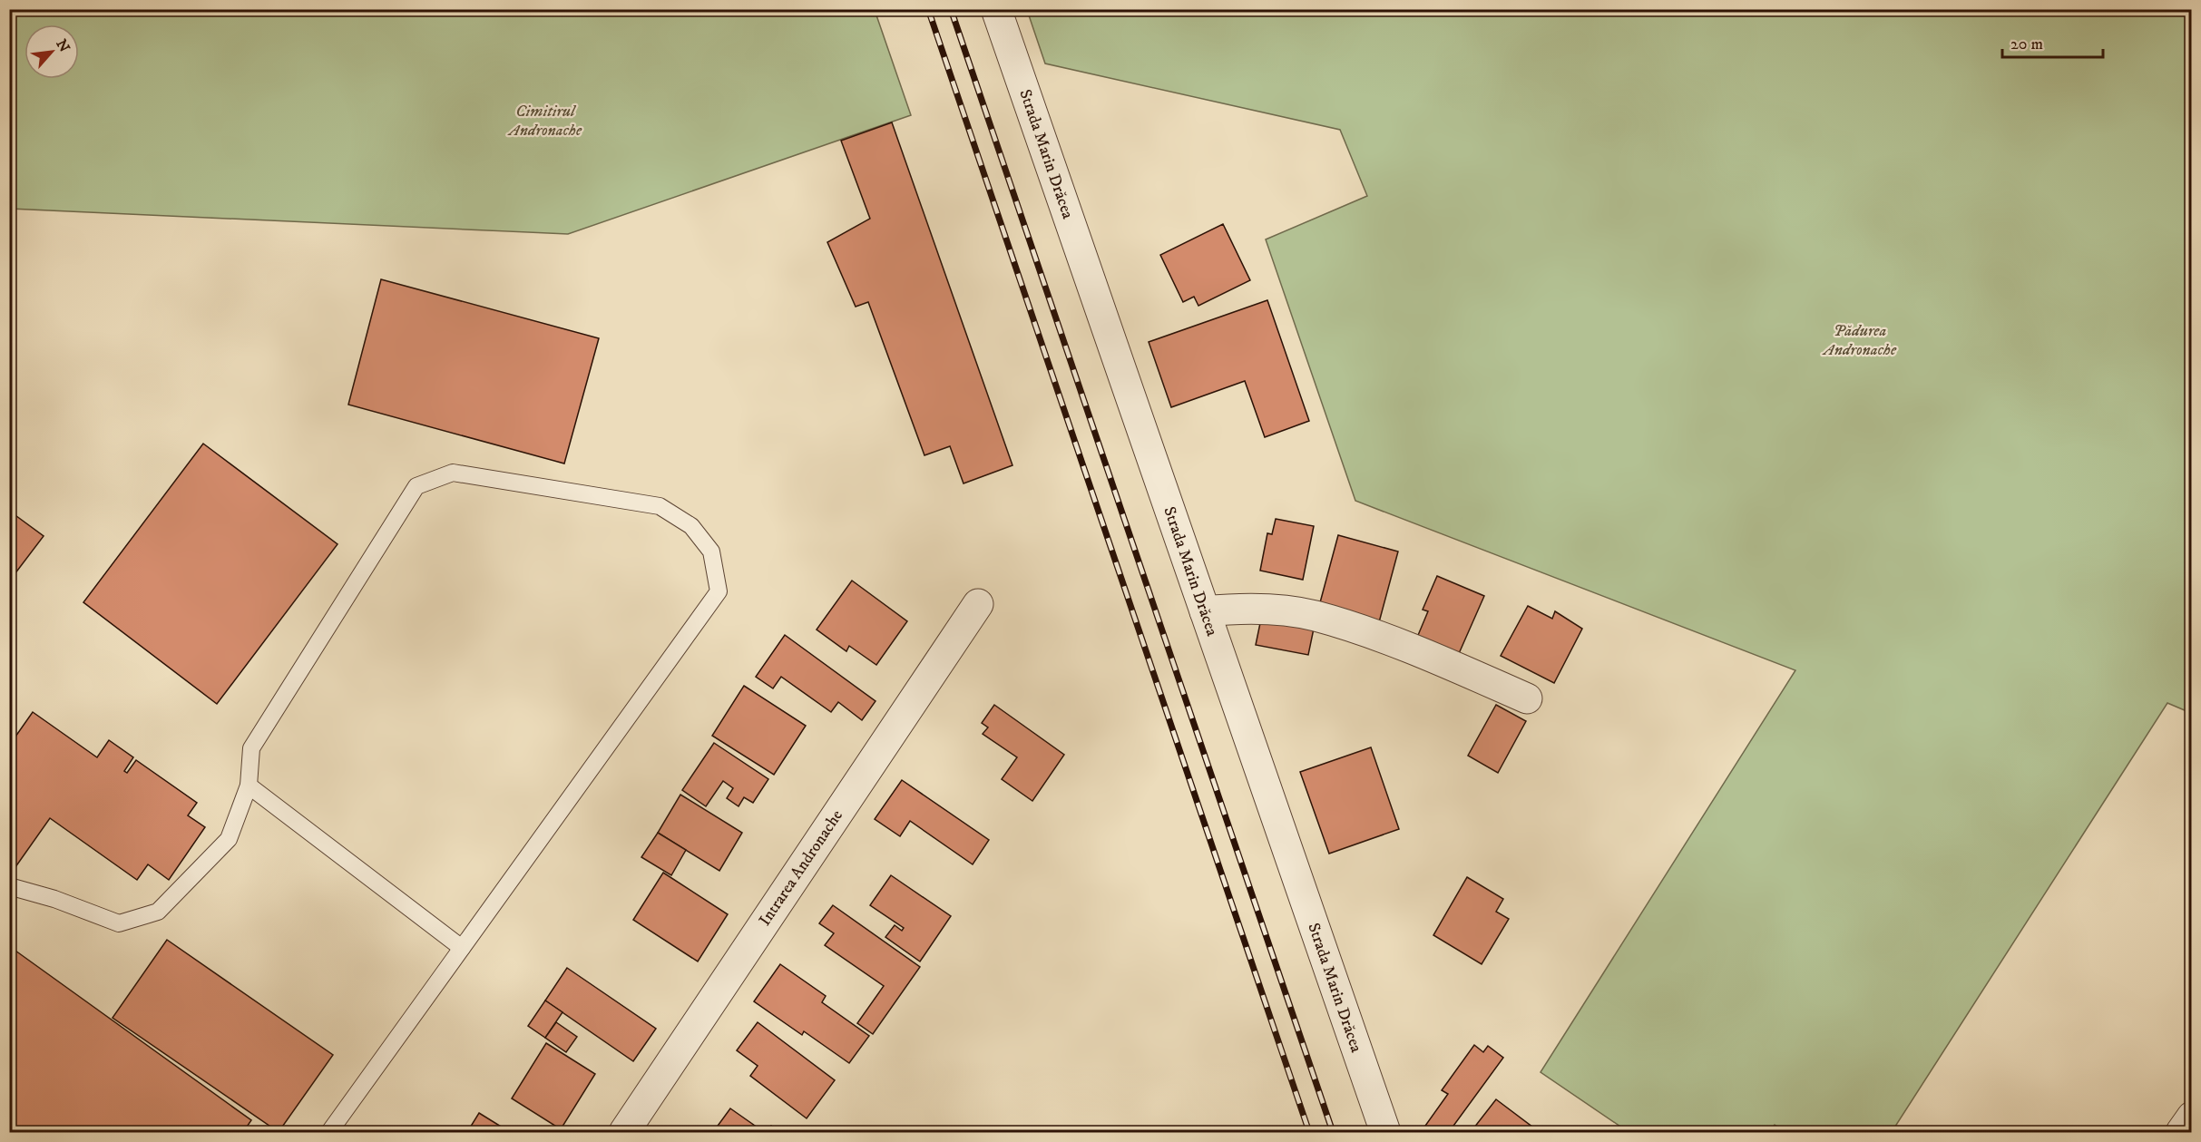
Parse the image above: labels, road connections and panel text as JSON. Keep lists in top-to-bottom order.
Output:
{
  "streets": {
    "street": ["Strada Marin Drăcea", "Intrarea Andronache"]
  },
  "parks": ["Cimitirul Andronache", "Pădurea Andronache"],
  "scale_bar": "20 m",
  "north": "top right"
}
